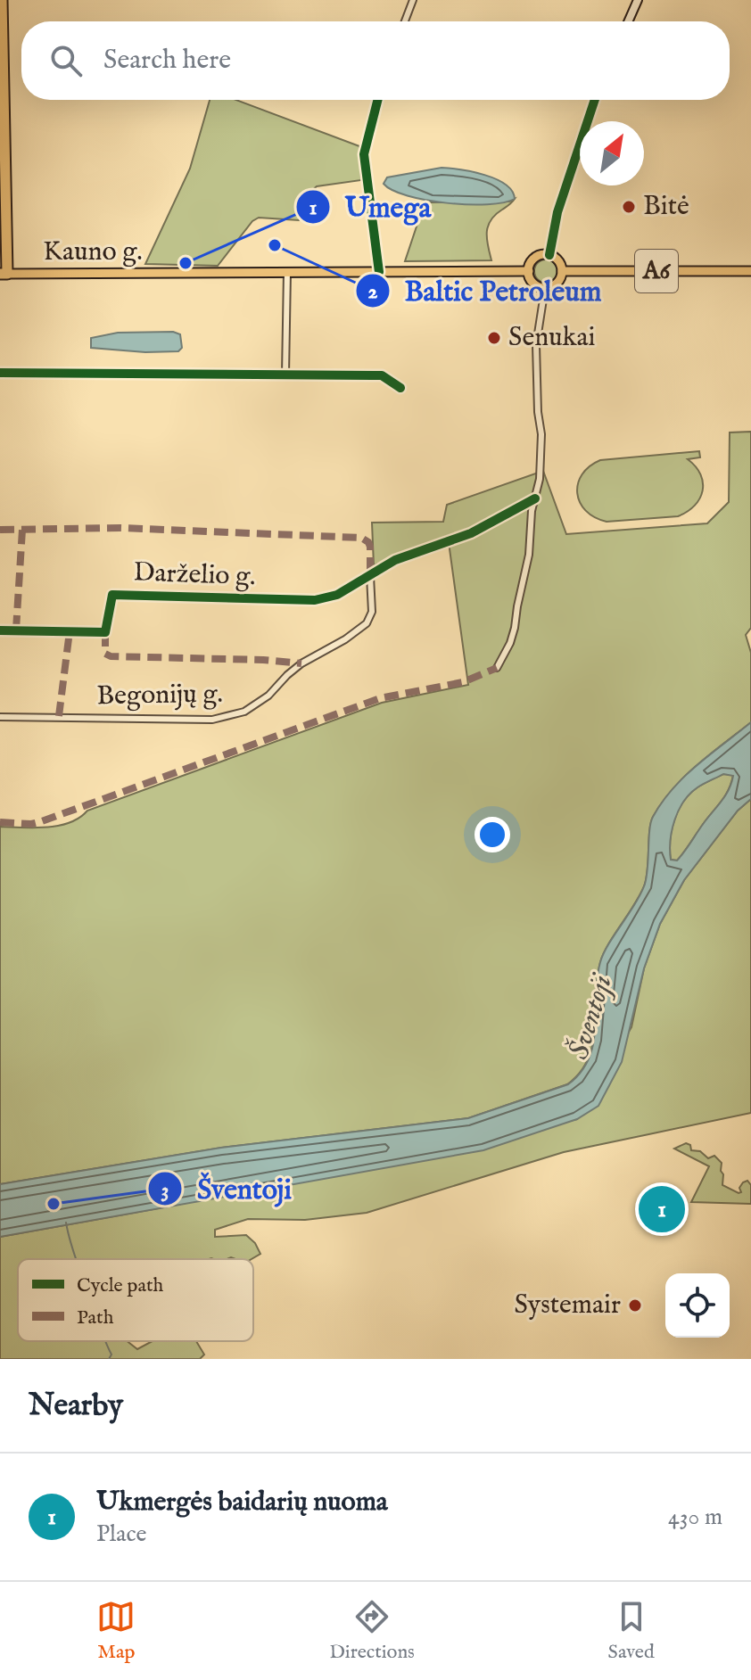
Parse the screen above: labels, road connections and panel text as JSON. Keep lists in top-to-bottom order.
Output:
{
  "streets": {
    "main road": ["Kauno g.", "A6"],
    "street": ["Darželio g.", "Begonijų g."]
  },
  "crossings": [
    ["Kauno g.", "A6"],
    ["Darželio g.", "Begonijų g."]
  ],
  "water": ["Šventoji"],
  "places": [
    "Bitė",
    "Baltic Petroleum",
    "Umega",
    "Senukai",
    "Šventoji",
    "Systemair"
  ],
  "legend": ["Cycle path", "Path"],
  "north": "top right",
  "page": {
    "search": "Search here",
    "pins": "1",
    "heading": "Nearby",
    "list": [
      {
        "mark": "1",
        "name": "Ukmergės baidarių nuoma",
        "note": "Place",
        "value": "430 m"
      }
    ],
    "nav": ["Map", "Directions", "Saved"]
  }
}
